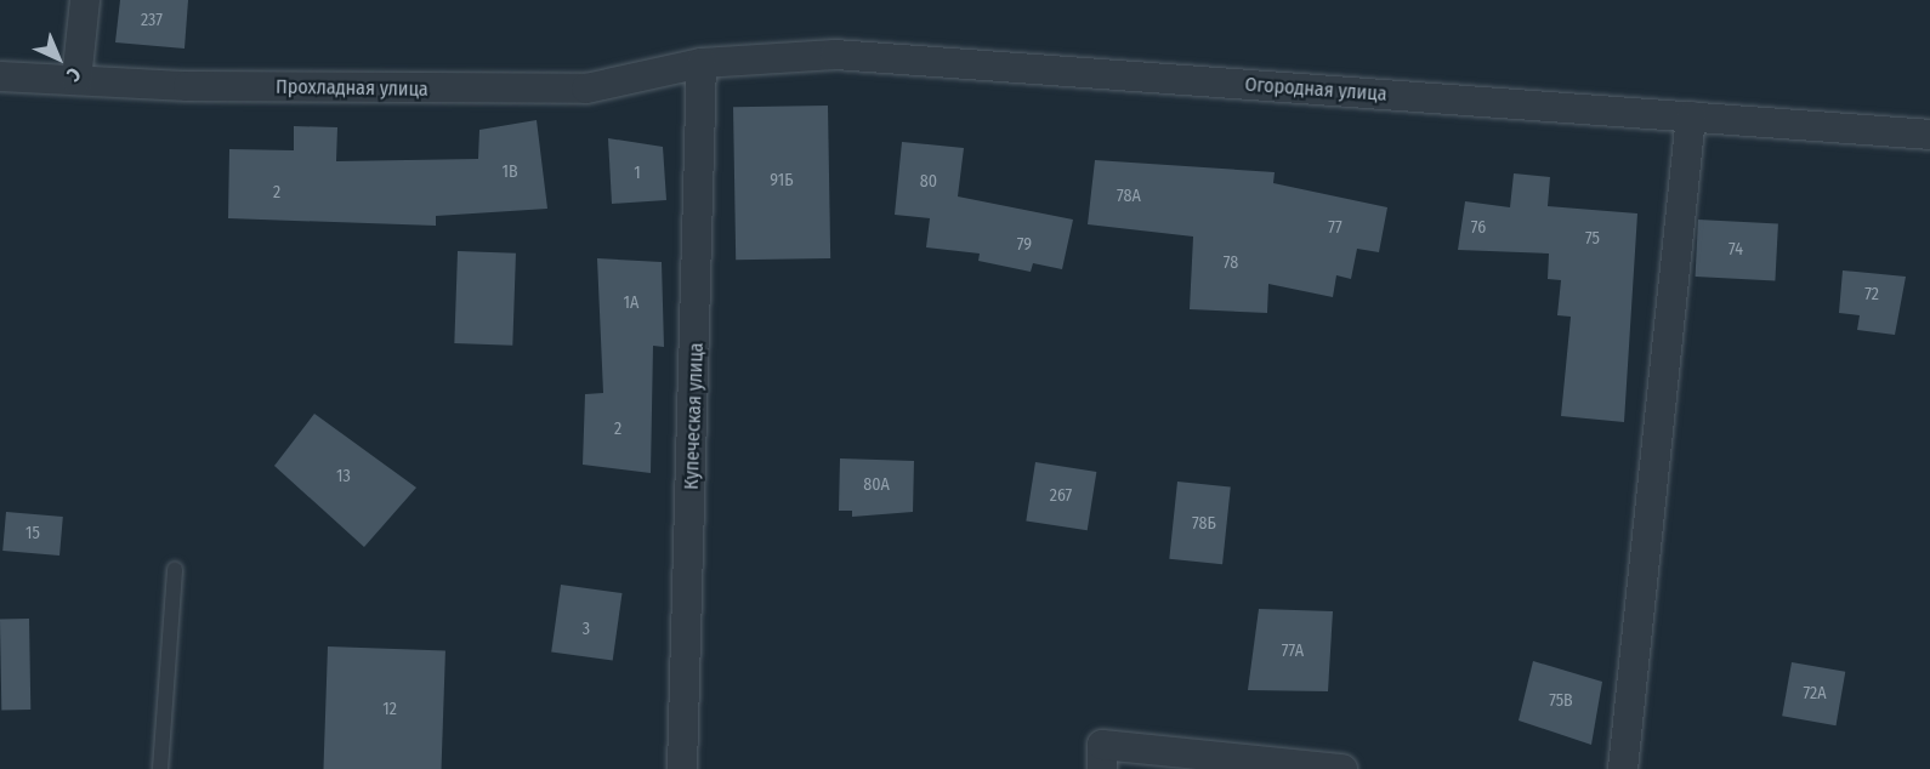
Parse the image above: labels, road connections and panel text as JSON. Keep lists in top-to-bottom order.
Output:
{
  "streets": {
    "street": ["Прохладная улица", "Огородная улица", "Купеческая улица"]
  },
  "crossings": [
    ["Прохладная улица", "Огородная улица"],
    ["Прохладная улица", "Купеческая улица"],
    ["Огородная улица", "Купеческая улица"]
  ],
  "house_numbers": [
    "237",
    "1В",
    "1",
    "91Б",
    "80",
    "2",
    "78А",
    "77",
    "76",
    "75",
    "79",
    "74",
    "78",
    "72",
    "1А",
    "2",
    "13",
    "80А",
    "267",
    "78Б",
    "15",
    "3",
    "77А",
    "72А",
    "75В",
    "12"
  ],
  "north": "bottom right"
}
